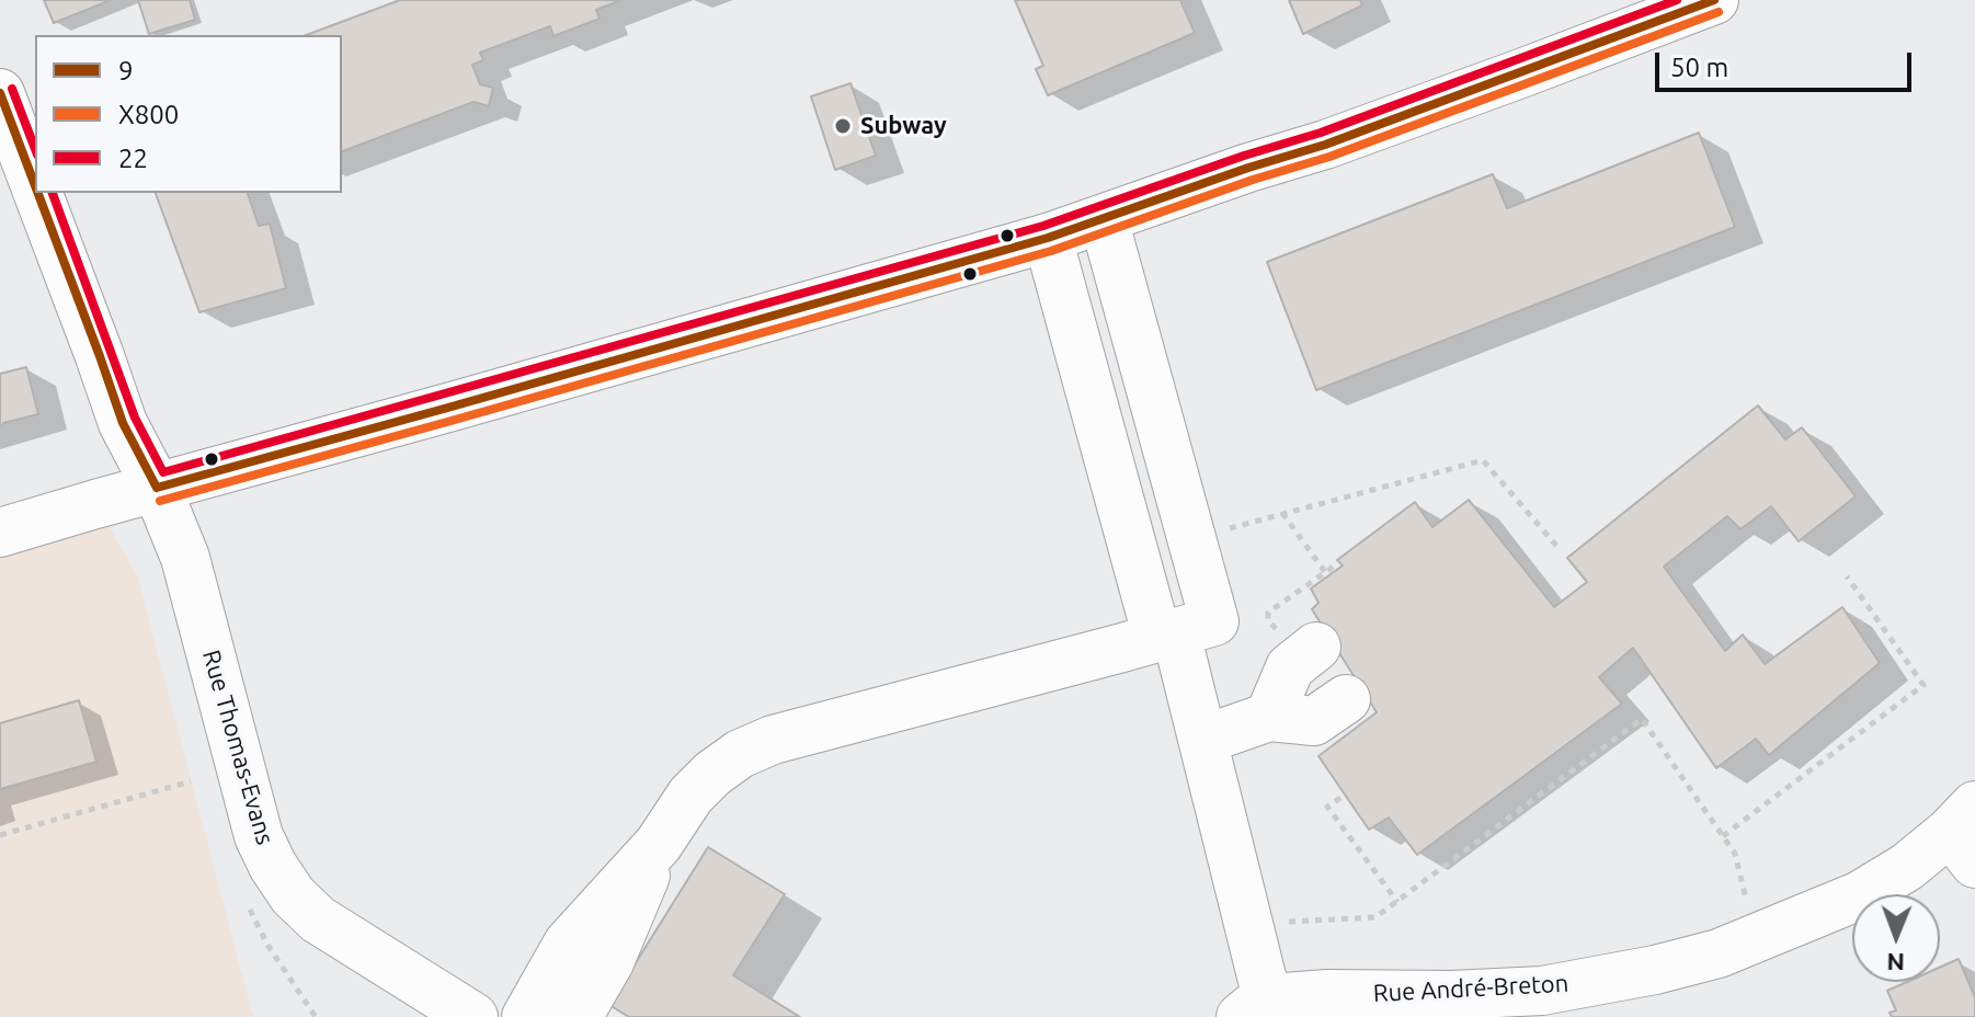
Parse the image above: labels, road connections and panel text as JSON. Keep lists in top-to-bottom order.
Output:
{
  "streets": {
    "street": ["Rue Thomas-Evans", "Rue André-Breton"]
  },
  "places": ["Subway"],
  "lines": ["transit line 9", "transit line 22", "transit line X800"],
  "legend": ["9", "X800", "22"],
  "scale_bar": "50 m",
  "north": "bottom"
}
